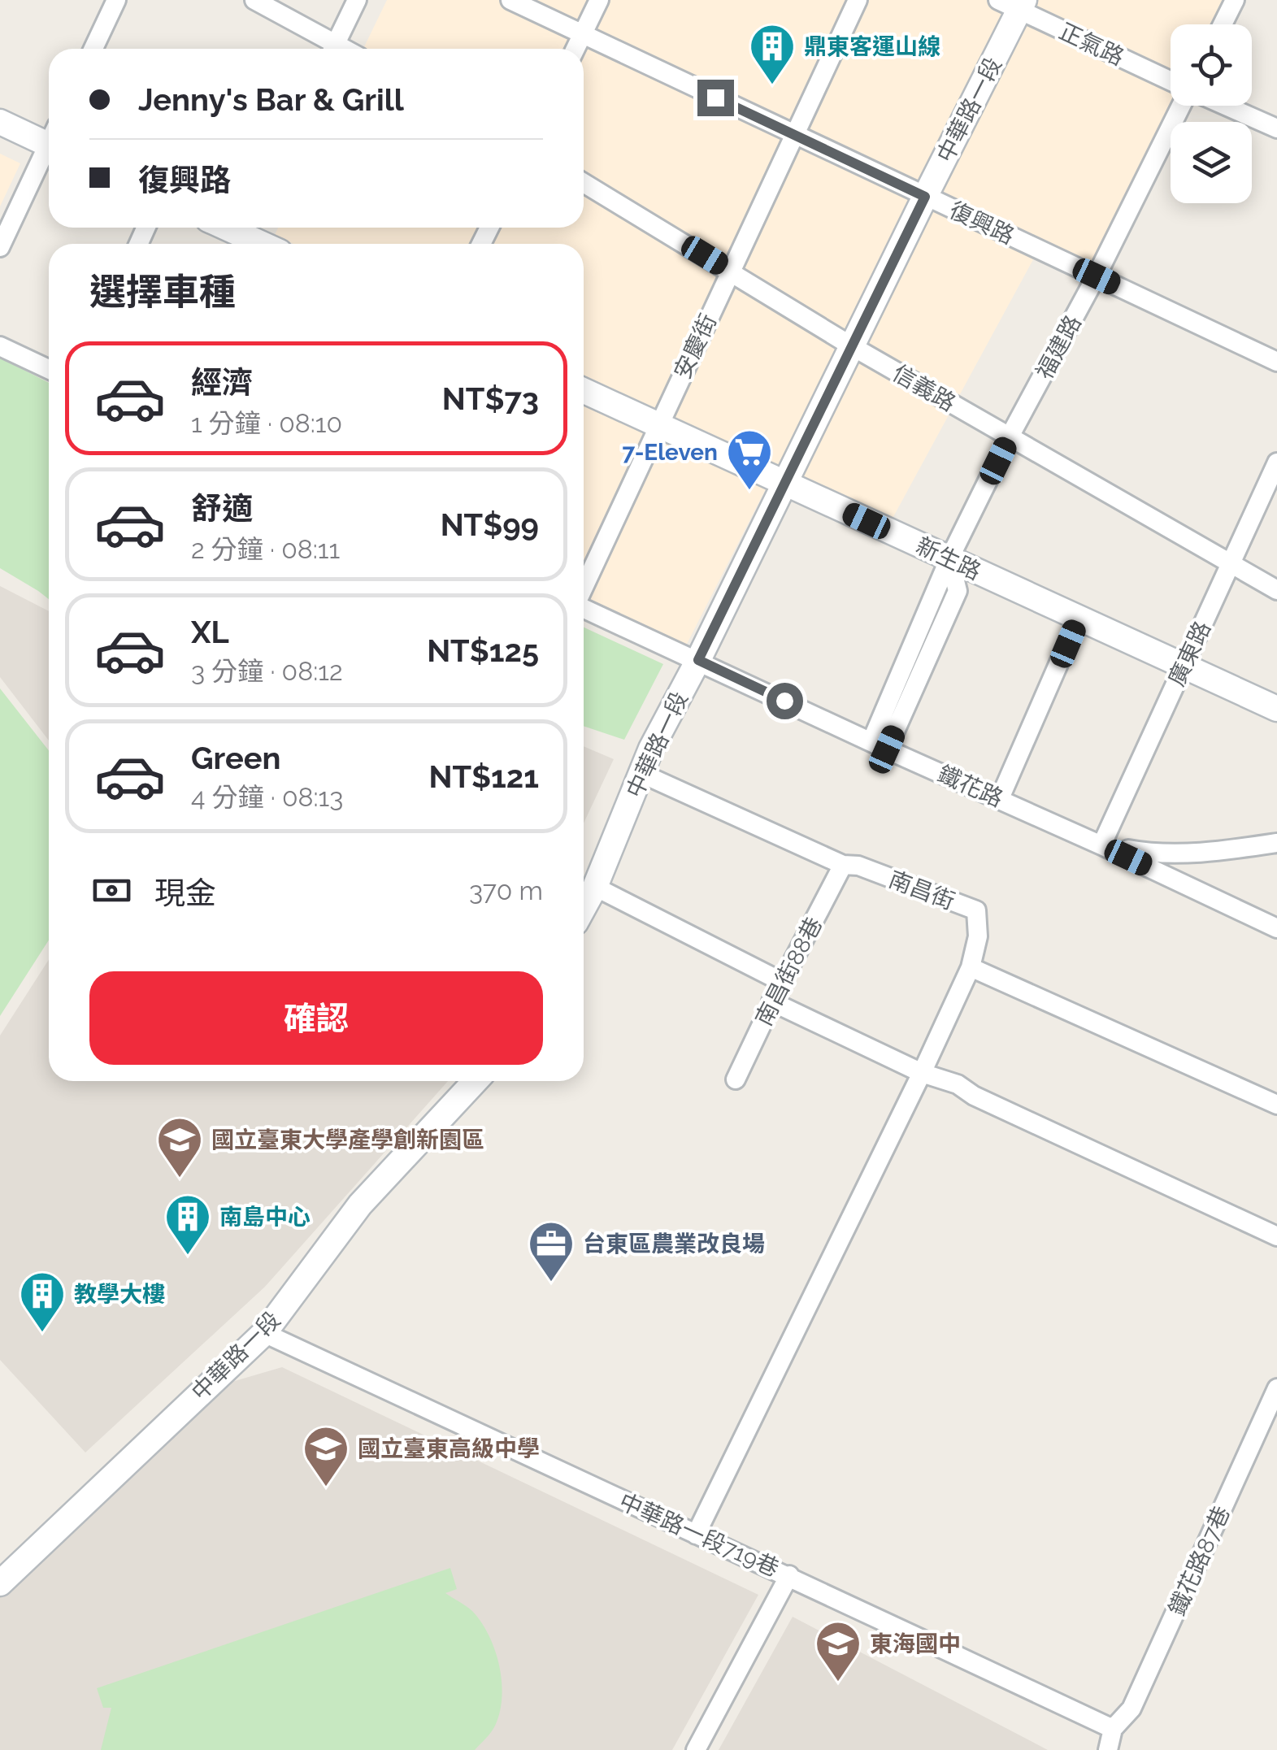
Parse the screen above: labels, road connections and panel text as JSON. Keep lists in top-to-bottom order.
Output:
{
  "streets": {
    "street": [
      "正氣路",
      "中華路一段",
      "復興路",
      "安慶街",
      "福建路",
      "信義路",
      "新生路",
      "廣東路",
      "鐵花路",
      "南昌街",
      "南昌街88巷",
      "中華路一段719巷",
      "鐵花路87巷"
    ]
  },
  "crossings": [
    ["正氣路", "中華路一段"],
    ["中華路一段", "復興路"],
    ["中華路一段", "信義路"],
    ["中華路一段", "新生路"],
    ["中華路一段", "鐵花路"],
    ["中華路一段", "南昌街"],
    ["中華路一段", "中華路一段719巷"],
    ["復興路", "安慶街"],
    ["復興路", "福建路"],
    ["安慶街", "信義路"],
    ["安慶街", "新生路"],
    ["福建路", "信義路"],
    ["福建路", "新生路"],
    ["信義路", "廣東路"],
    ["新生路", "廣東路"],
    ["廣東路", "鐵花路"],
    ["南昌街", "南昌街88巷"],
    ["中華路一段719巷", "鐵花路87巷"]
  ],
  "places": {
    "building": ["鼎東客運山線", "南島中心", "教學大樓"],
    "supermarket": ["7-Eleven"],
    "school or university": ["國立臺東大學產學創新園區", "國立臺東高級中學", "東海國中"],
    "office": ["台東區農業改良場"]
  },
  "page": {
    "banner": ["Jenny's Bar & Grill", "復興路"],
    "heading": "選擇車種",
    "list": [
      {
        "name": "經濟",
        "note": "1 分鐘 · 08:10",
        "value": "NT$73"
      },
      {
        "name": "舒適",
        "note": "2 分鐘 · 08:11",
        "value": "NT$99"
      },
      {
        "name": "XL",
        "note": "3 分鐘 · 08:12",
        "value": "NT$125"
      },
      {
        "name": "Green",
        "note": "4 分鐘 · 08:13",
        "value": "NT$121"
      }
    ],
    "pay": ["現金", "370 m"],
    "buttons": "確認"
  }
}
